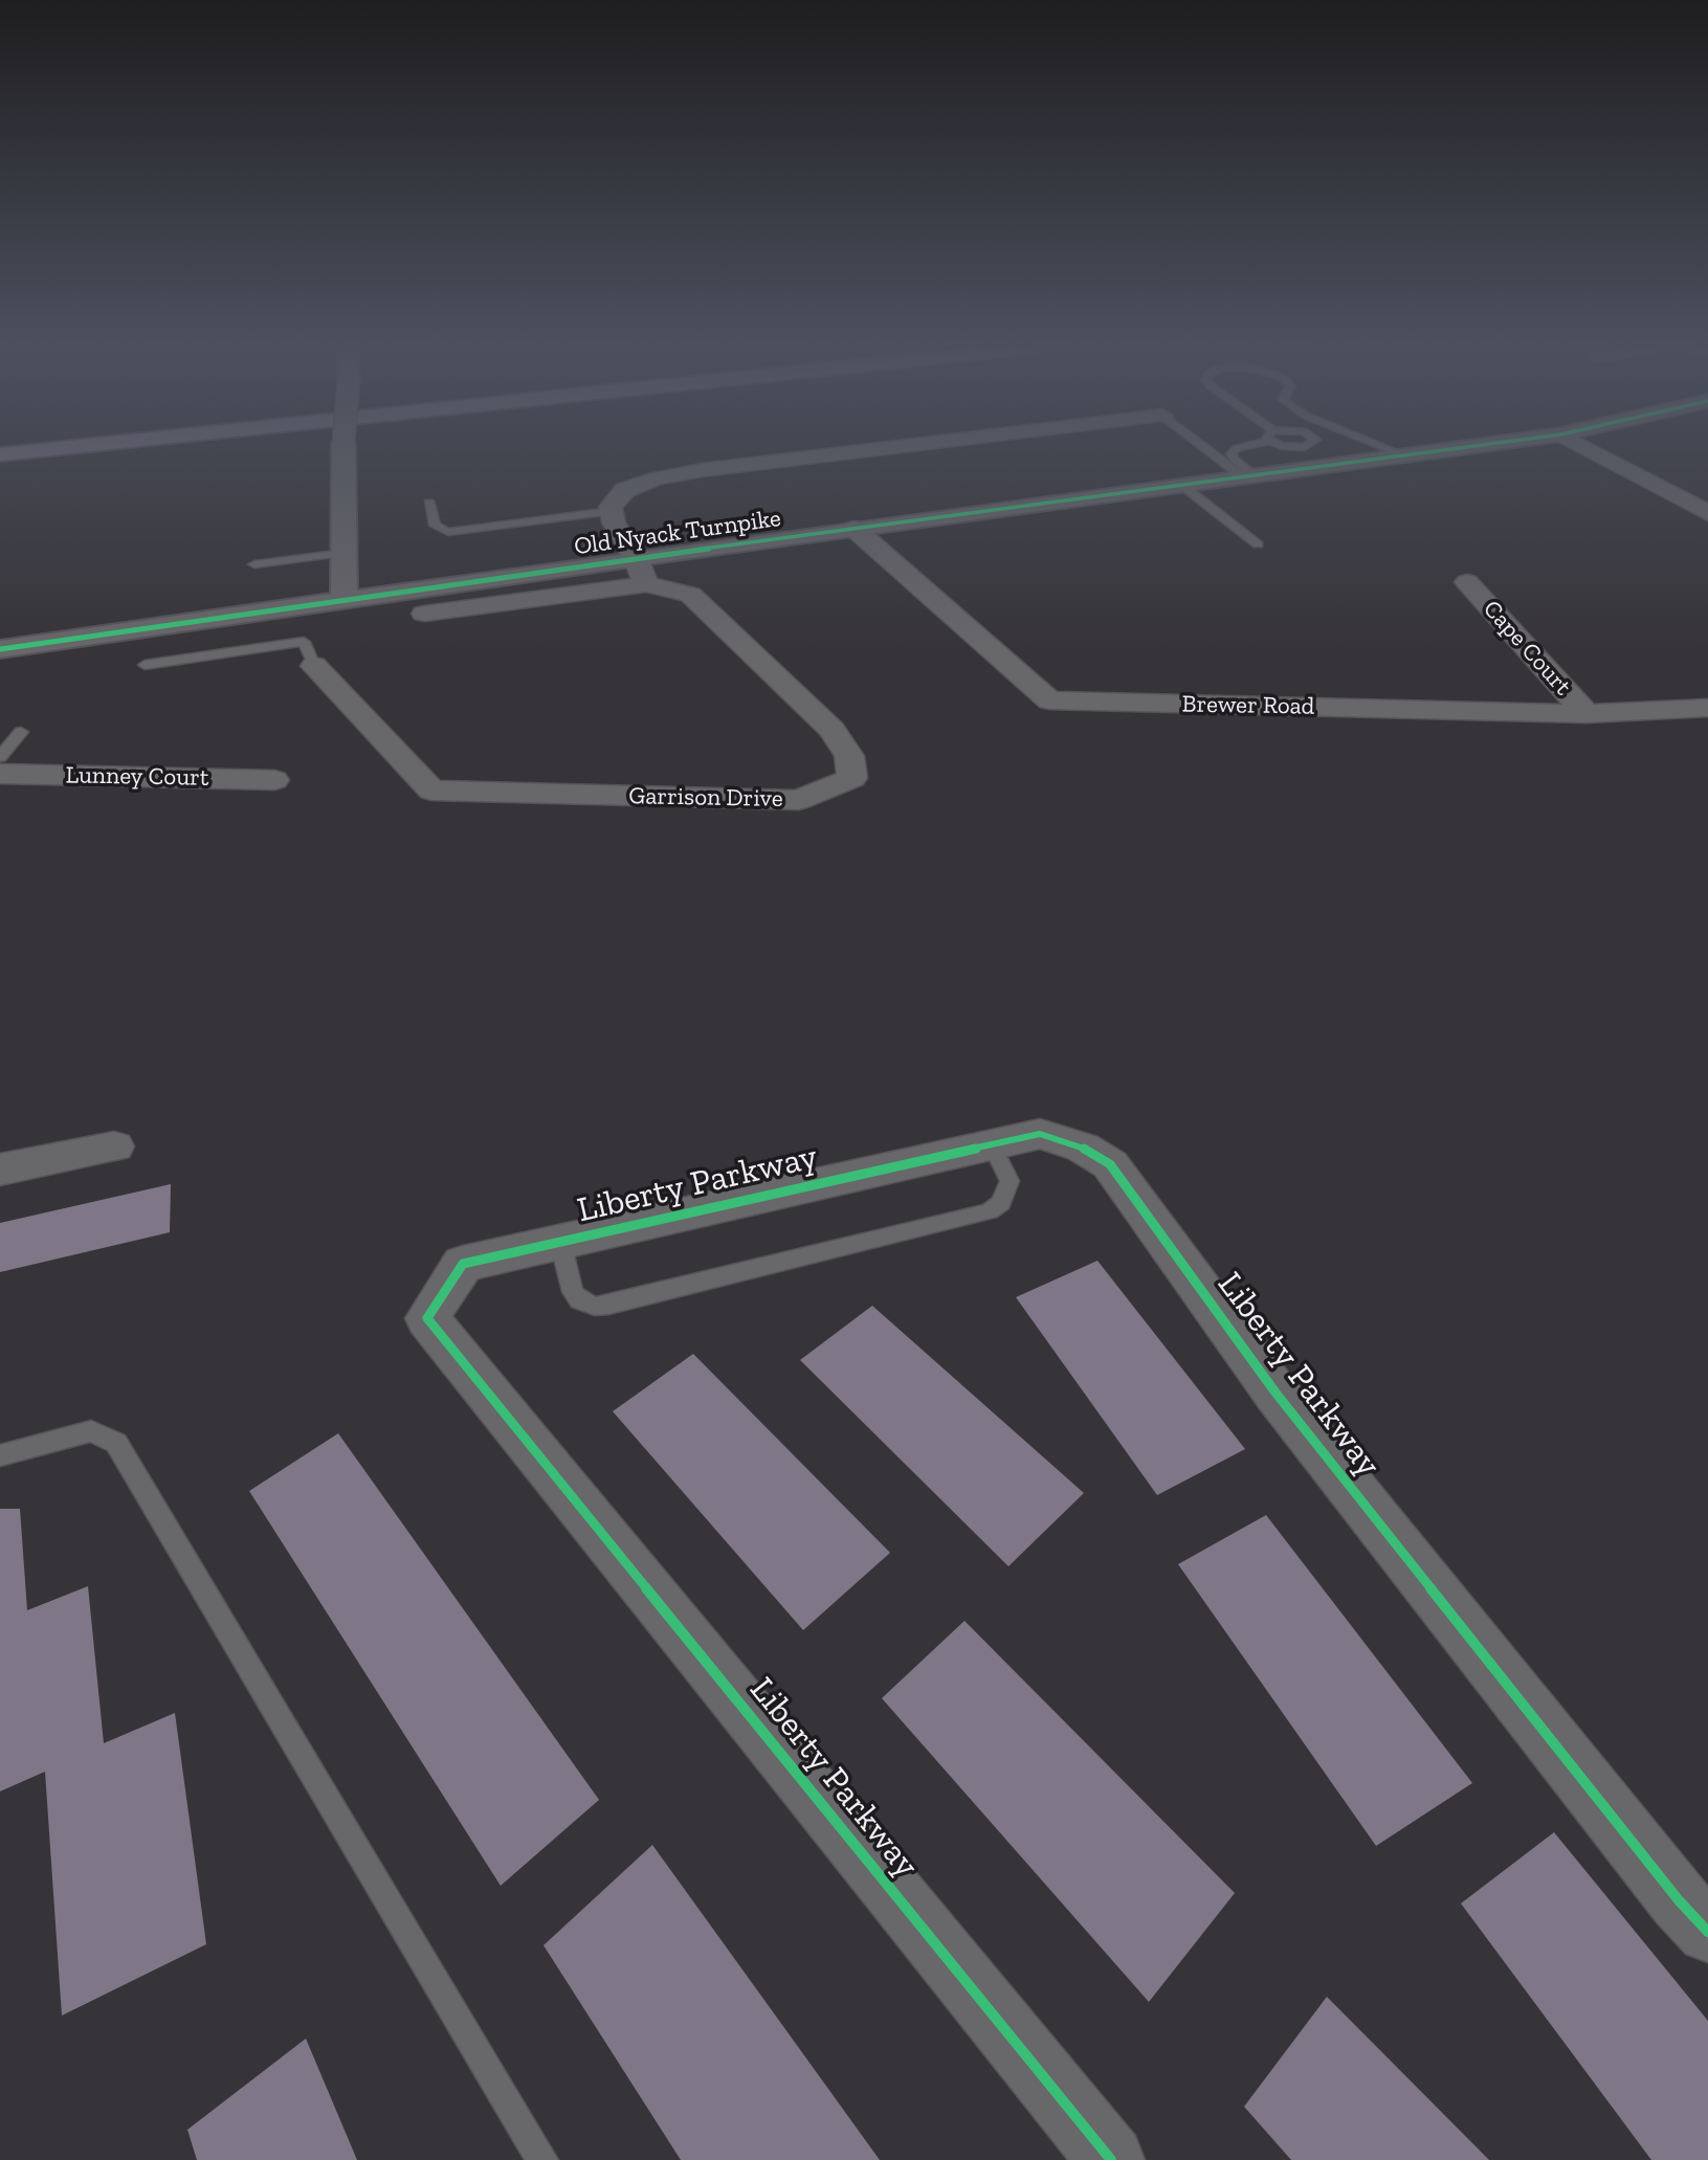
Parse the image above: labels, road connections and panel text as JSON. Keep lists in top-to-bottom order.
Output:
{
  "streets": {
    "street": [
      "Old Nyack Turnpike",
      "Cape Court",
      "Brewer Road",
      "Lunney Court",
      "Garrison Drive",
      "Liberty Parkway"
    ]
  },
  "crossings": [
    ["Old Nyack Turnpike", "Brewer Road"],
    ["Cape Court", "Brewer Road"]
  ]
}
